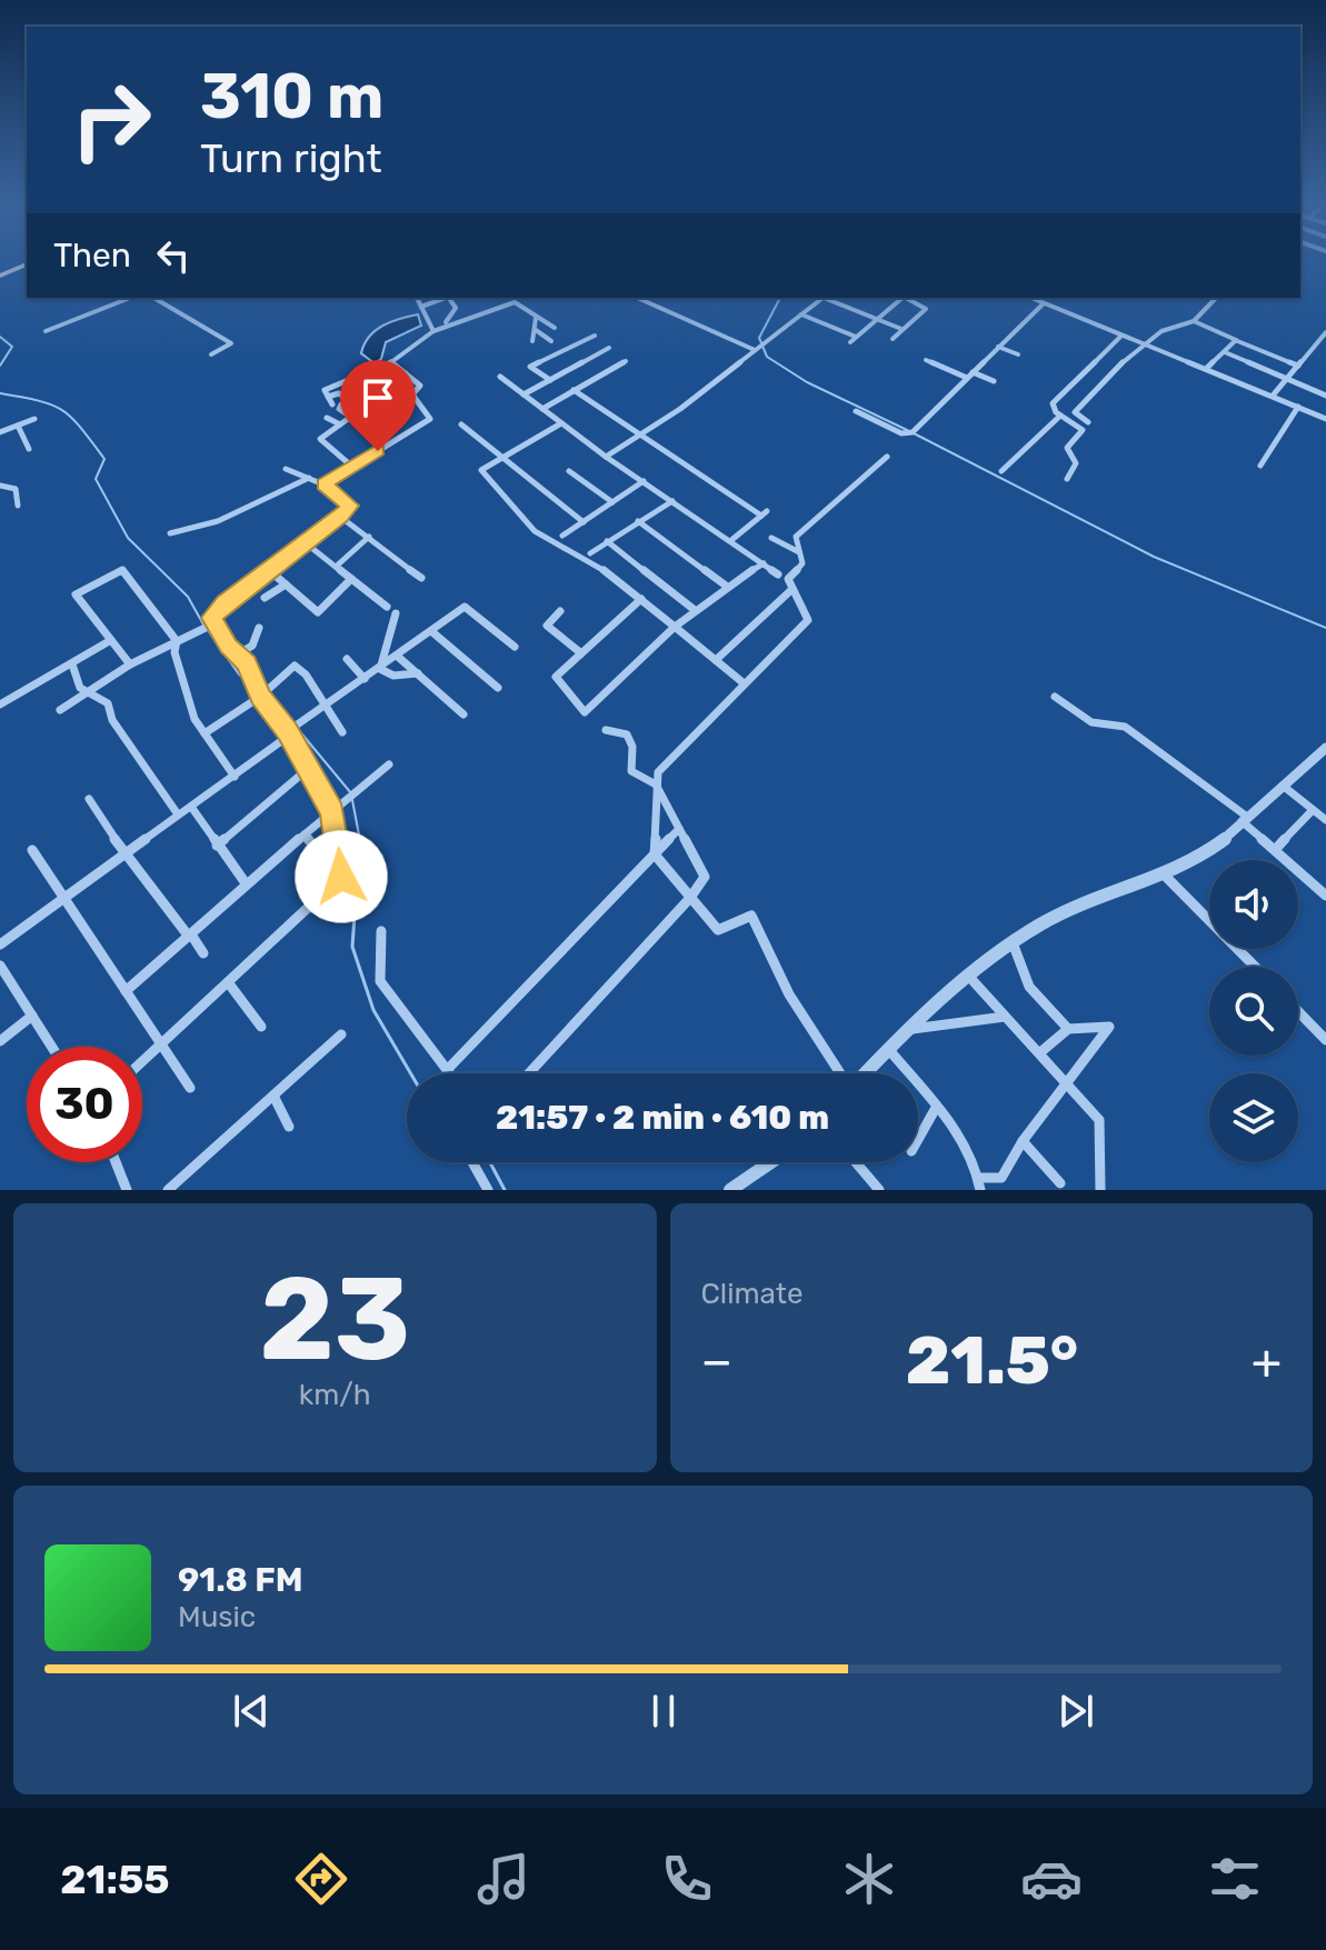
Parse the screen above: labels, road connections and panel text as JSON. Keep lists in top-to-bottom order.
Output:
{
  "page": {
    "turn": ["310 m", "Turn right"],
    "then": "Then",
    "limit": "30",
    "trip": "21:57 · 2 min · 610 m",
    "tile": [
      ["23", "km/h"],
      "Climate"
    ],
    "heat": ["−", "21.5°", "+"],
    "song": ["91.8 FM", "Music"],
    "tabs": "21:55"
  }
}
